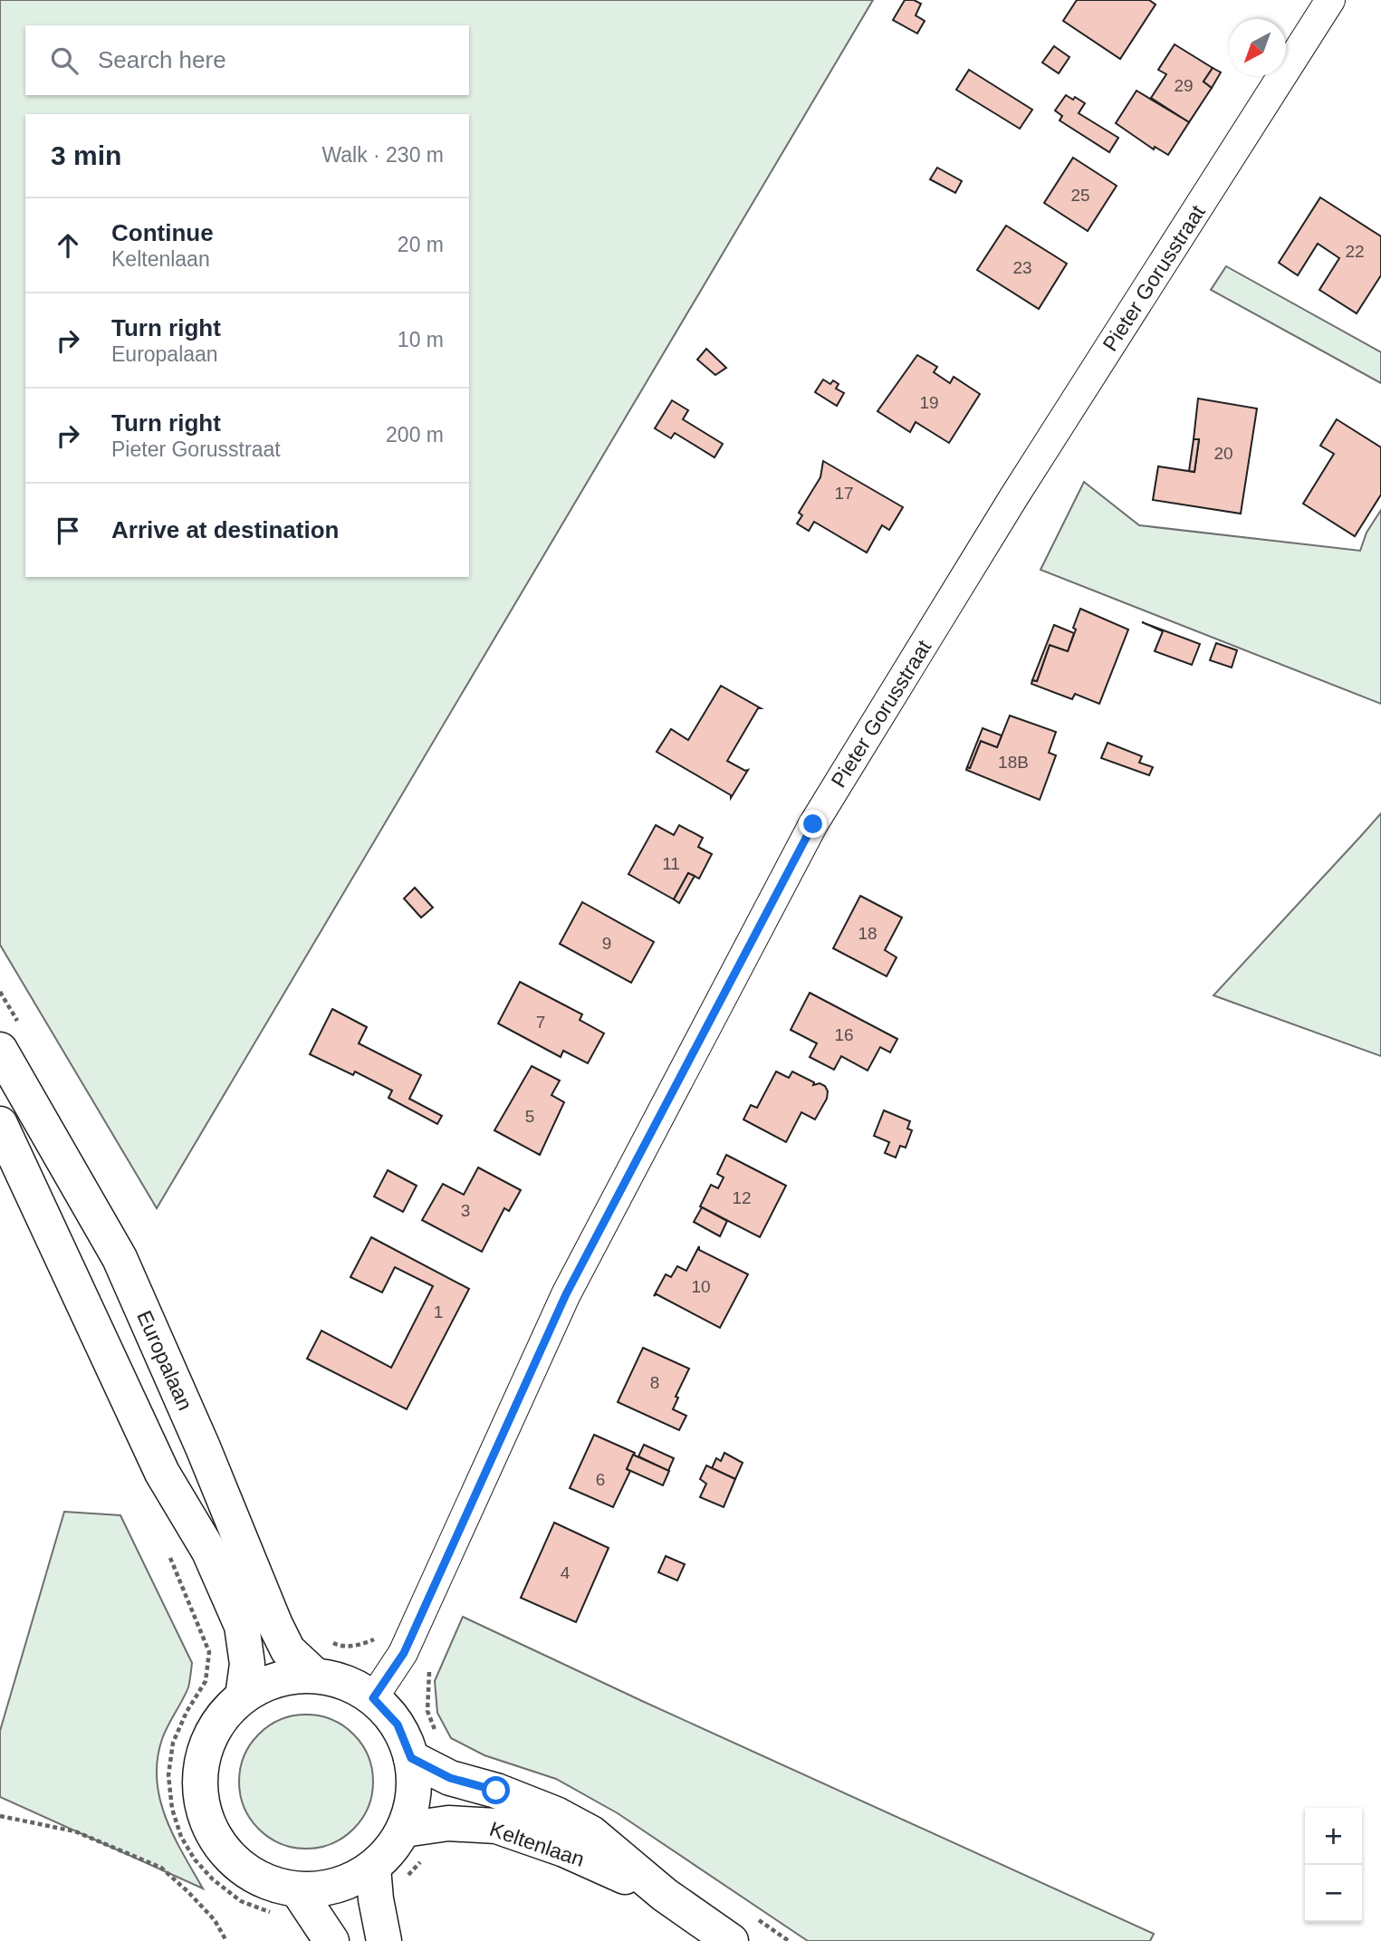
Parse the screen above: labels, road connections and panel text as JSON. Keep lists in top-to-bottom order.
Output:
{
  "streets": {
    "main road": ["Europalaan", "Keltenlaan"],
    "street": ["Pieter Gorusstraat"]
  },
  "crossings": [
    ["Pieter Gorusstraat", "Europalaan"],
    ["Pieter Gorusstraat", "Keltenlaan"],
    ["Europalaan", "Keltenlaan"]
  ],
  "house_numbers": [
    "29",
    "25",
    "22",
    "23",
    "19",
    "20",
    "17",
    "18B",
    "11",
    "18",
    "9",
    "7",
    "16",
    "5",
    "12",
    "3",
    "10",
    "1",
    "8",
    "6",
    "4"
  ],
  "north": "bottom left",
  "page": {
    "search": "Search here",
    "heading": ["3 min", "Walk · 230 m"],
    "list": [
      ["Continue", "Keltenlaan", "20 m"],
      ["Turn right", "Europalaan", "10 m"],
      ["Turn right", "Pieter Gorusstraat", "200 m"],
      "Arrive at destination"
    ],
    "map_buttons": ["+", "−"]
  }
}
